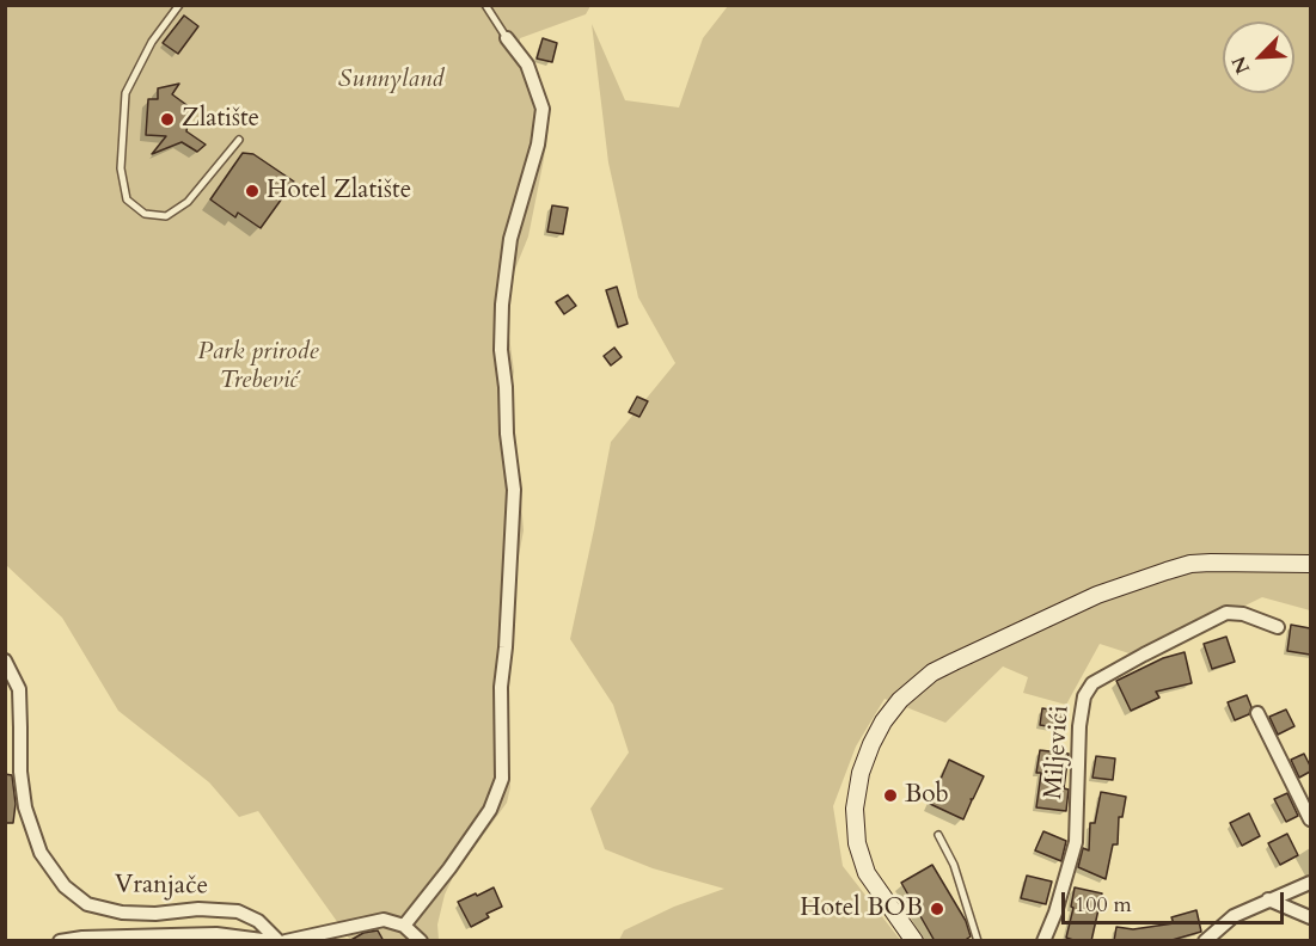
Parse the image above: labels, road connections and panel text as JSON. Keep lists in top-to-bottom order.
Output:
{
  "streets": {
    "street": ["Miljevići", "Vranjače"]
  },
  "parks": ["Sunnyland", "Park prirode Trebević"],
  "places": [
    "Zlatište",
    "Hotel Zlatište",
    "Bob",
    "Hotel BOB"
  ],
  "scale_bar": "100 m",
  "north": "bottom left"
}
